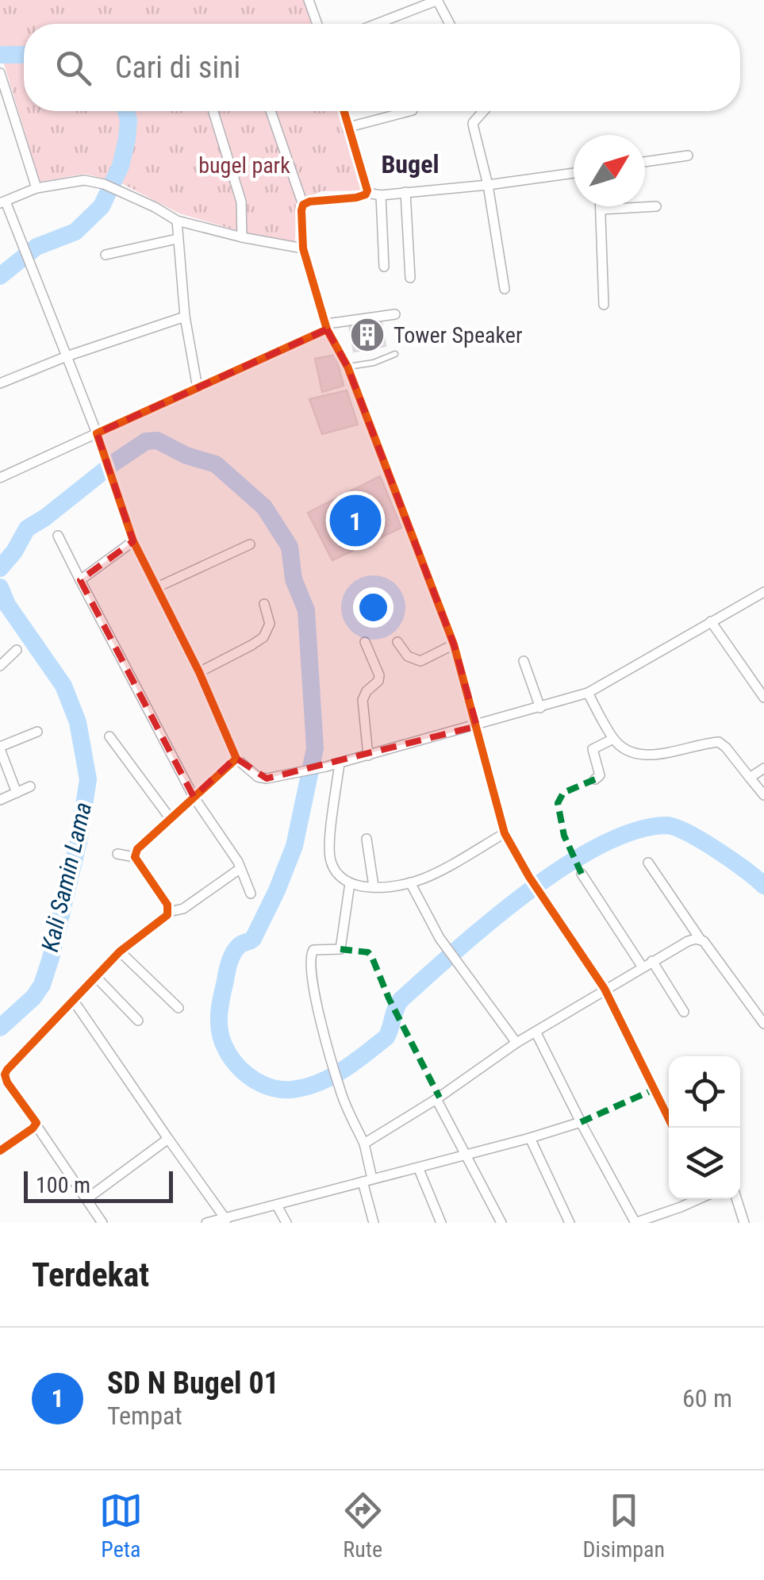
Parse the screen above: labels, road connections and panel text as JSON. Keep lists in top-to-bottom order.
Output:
{
  "districts": ["Bugel"],
  "water": ["Kali Samin Lama"],
  "parks": ["bugel park"],
  "places": {
    "building": ["Tower Speaker"]
  },
  "scale_bar": "100 m",
  "north": "top right",
  "page": {
    "search": "Cari di sini",
    "pins": "1",
    "scale": "100 m",
    "heading": "Terdekat",
    "list": [
      {
        "mark": "1",
        "name": "SD N Bugel 01",
        "note": "Tempat",
        "value": "60 m"
      }
    ],
    "nav": ["Peta", "Rute", "Disimpan"]
  }
}
